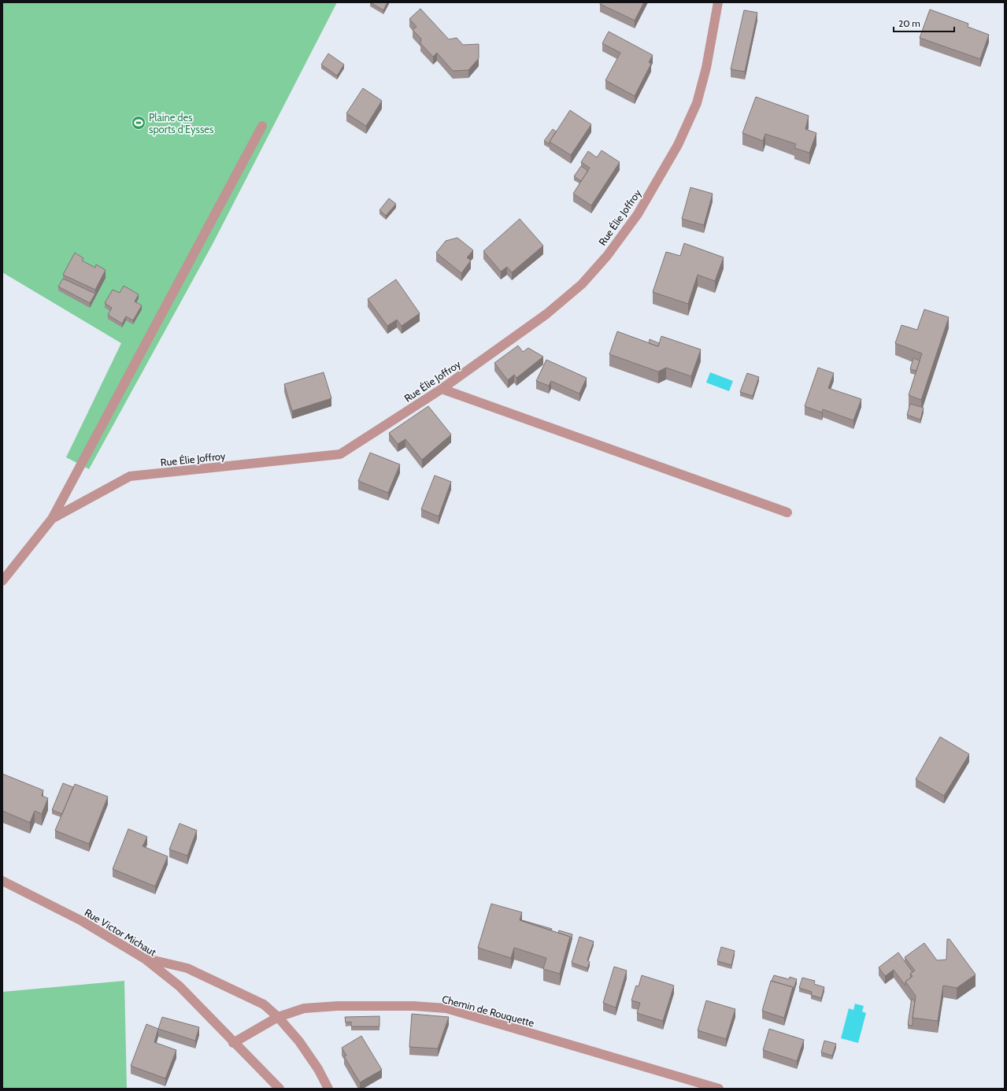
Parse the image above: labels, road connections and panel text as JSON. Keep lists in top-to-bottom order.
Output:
{
  "streets": {
    "street": ["Rue Élie Joffroy", "Rue Victor Michaut", "Chemin de Rouquette"]
  },
  "crossings": [
    ["Rue Victor Michaut", "Chemin de Rouquette"]
  ],
  "places": {
    "sports": ["Plaine des sports d'Eysses"]
  },
  "scale_bar": "20 m"
}
